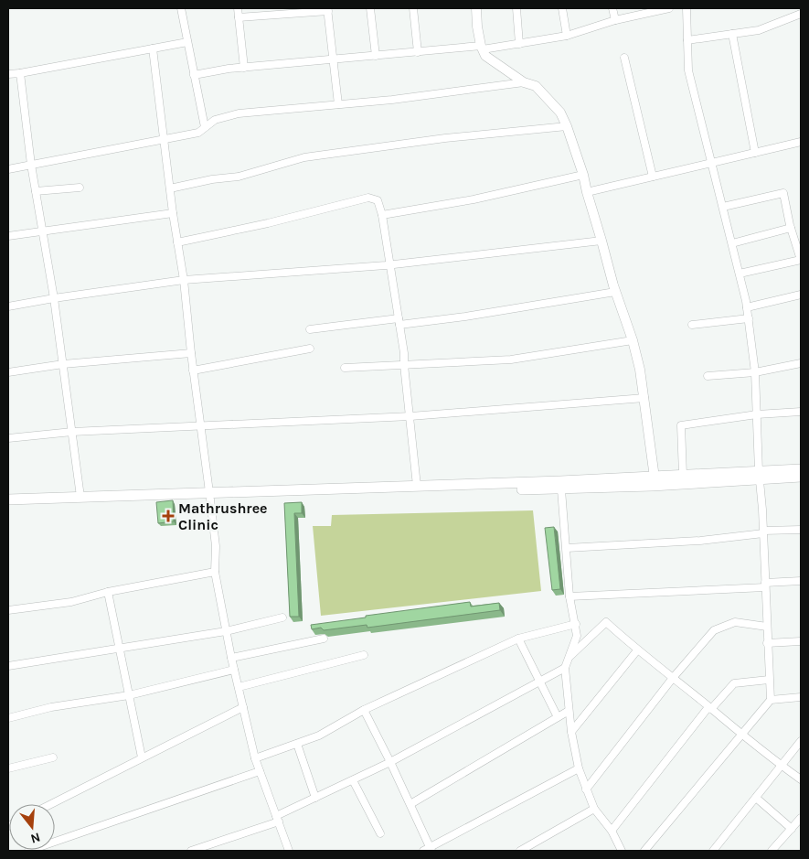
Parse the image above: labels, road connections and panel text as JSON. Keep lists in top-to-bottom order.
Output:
{
  "places": {
    "health": ["Mathrushree Clinic"]
  },
  "north": "bottom"
}
